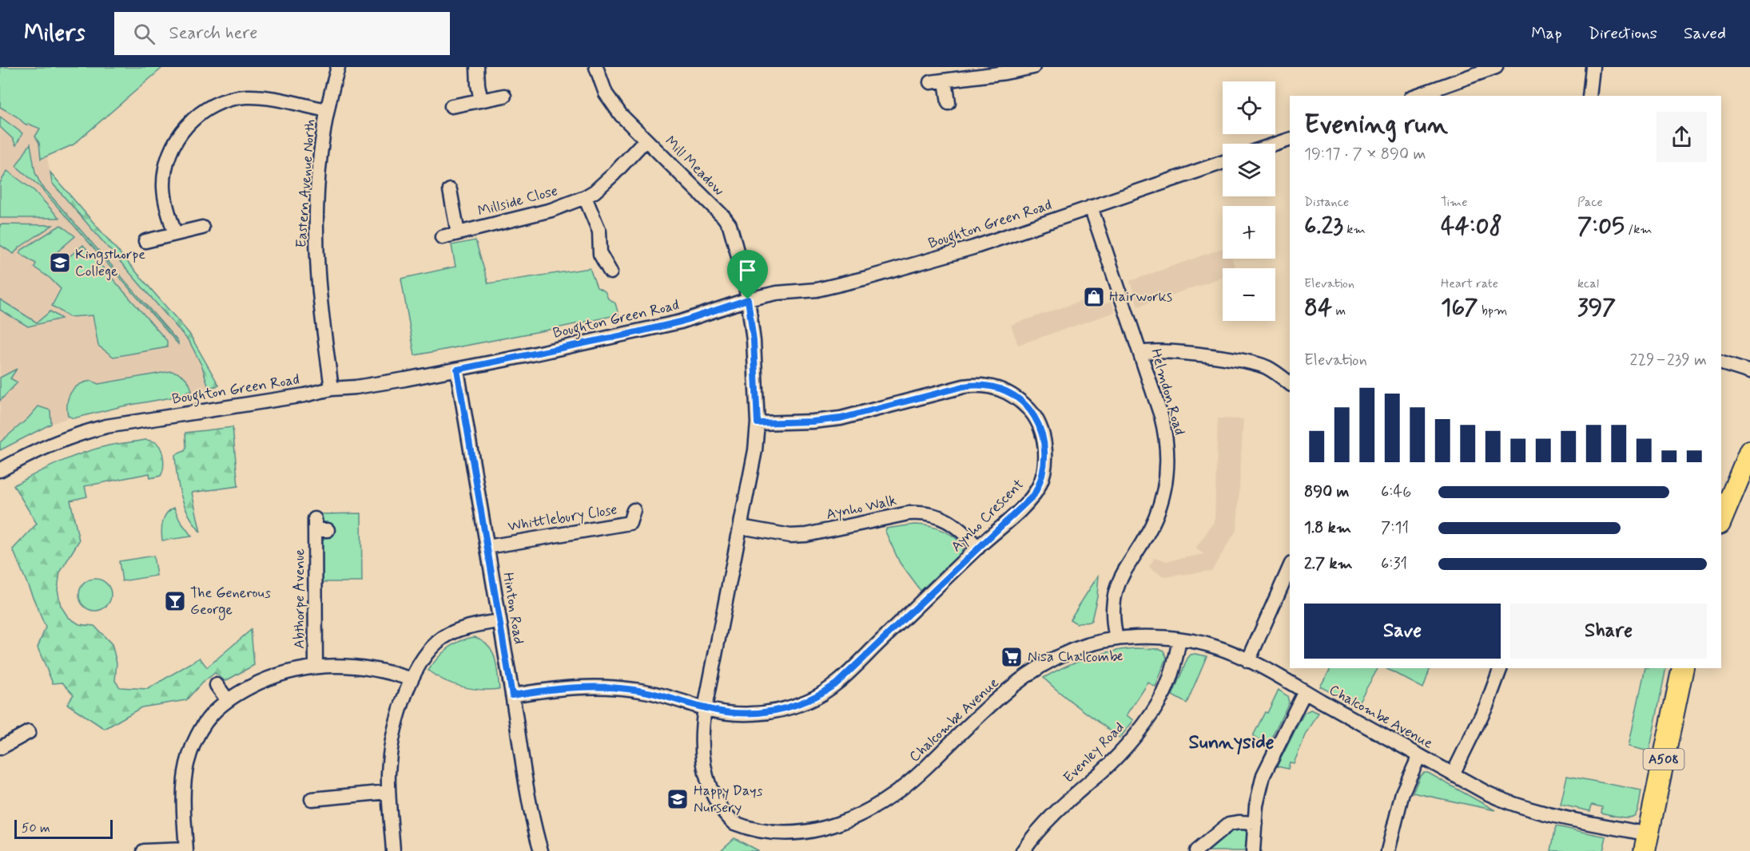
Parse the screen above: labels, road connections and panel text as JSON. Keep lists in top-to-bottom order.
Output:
{
  "streets": {
    "highway": ["A508"],
    "street": [
      "Mill Meadow",
      "Eastern Avenue North",
      "Millside Close",
      "Boughton Green Road",
      "Helmdon Road",
      "Aynho Walk",
      "Aynho Crescent",
      "Whittlebury Close",
      "Abthorpe Avenue",
      "Hinton Road",
      "Chalcombe Avenue",
      "Evenley Road"
    ]
  },
  "crossings": [
    ["Mill Meadow", "Millside Close"],
    ["Mill Meadow", "Boughton Green Road"],
    ["Eastern Avenue North", "Boughton Green Road"],
    ["Boughton Green Road", "Helmdon Road"],
    ["Boughton Green Road", "Hinton Road"],
    ["Helmdon Road", "Chalcombe Avenue"],
    ["Aynho Walk", "Aynho Crescent"],
    ["Aynho Crescent", "Hinton Road"],
    ["Whittlebury Close", "Hinton Road"],
    ["Chalcombe Avenue", "Evenley Road"],
    ["Chalcombe Avenue", "A508"]
  ],
  "districts": ["Sunnyside"],
  "places": {
    "school or university": ["Kingsthorpe College", "Happy Days Nursery"],
    "shop": ["Hairworks"],
    "bar": ["The Generous George"],
    "supermarket": ["Nisa Chalcombe"]
  },
  "scale_bar": "50 m",
  "page": {
    "header": "Milers",
    "search": "Search here",
    "nav": ["Map", "Directions", "Saved"],
    "map_buttons": ["+", "−"],
    "heading": ["Evening run", "19:17 · 7 × 890 m"],
    "stats": [
      ["Distance", "6.23 km"],
      ["Time", "44:08"],
      ["Pace", "7:05 /km"],
      ["Elevation", "84 m"],
      ["Heart rate", "167 bpm"],
      ["kcal", "397"]
    ],
    "chart": ["Elevation", "229–239 m"],
    "list": [
      {
        "name": "890 m",
        "note": "6:46"
      },
      {
        "name": "1.8 km",
        "note": "7:11"
      },
      {
        "name": "2.7 km",
        "note": "6:31"
      }
    ],
    "buttons": ["Save", "Share"],
    "scale": "50 m"
  }
}
